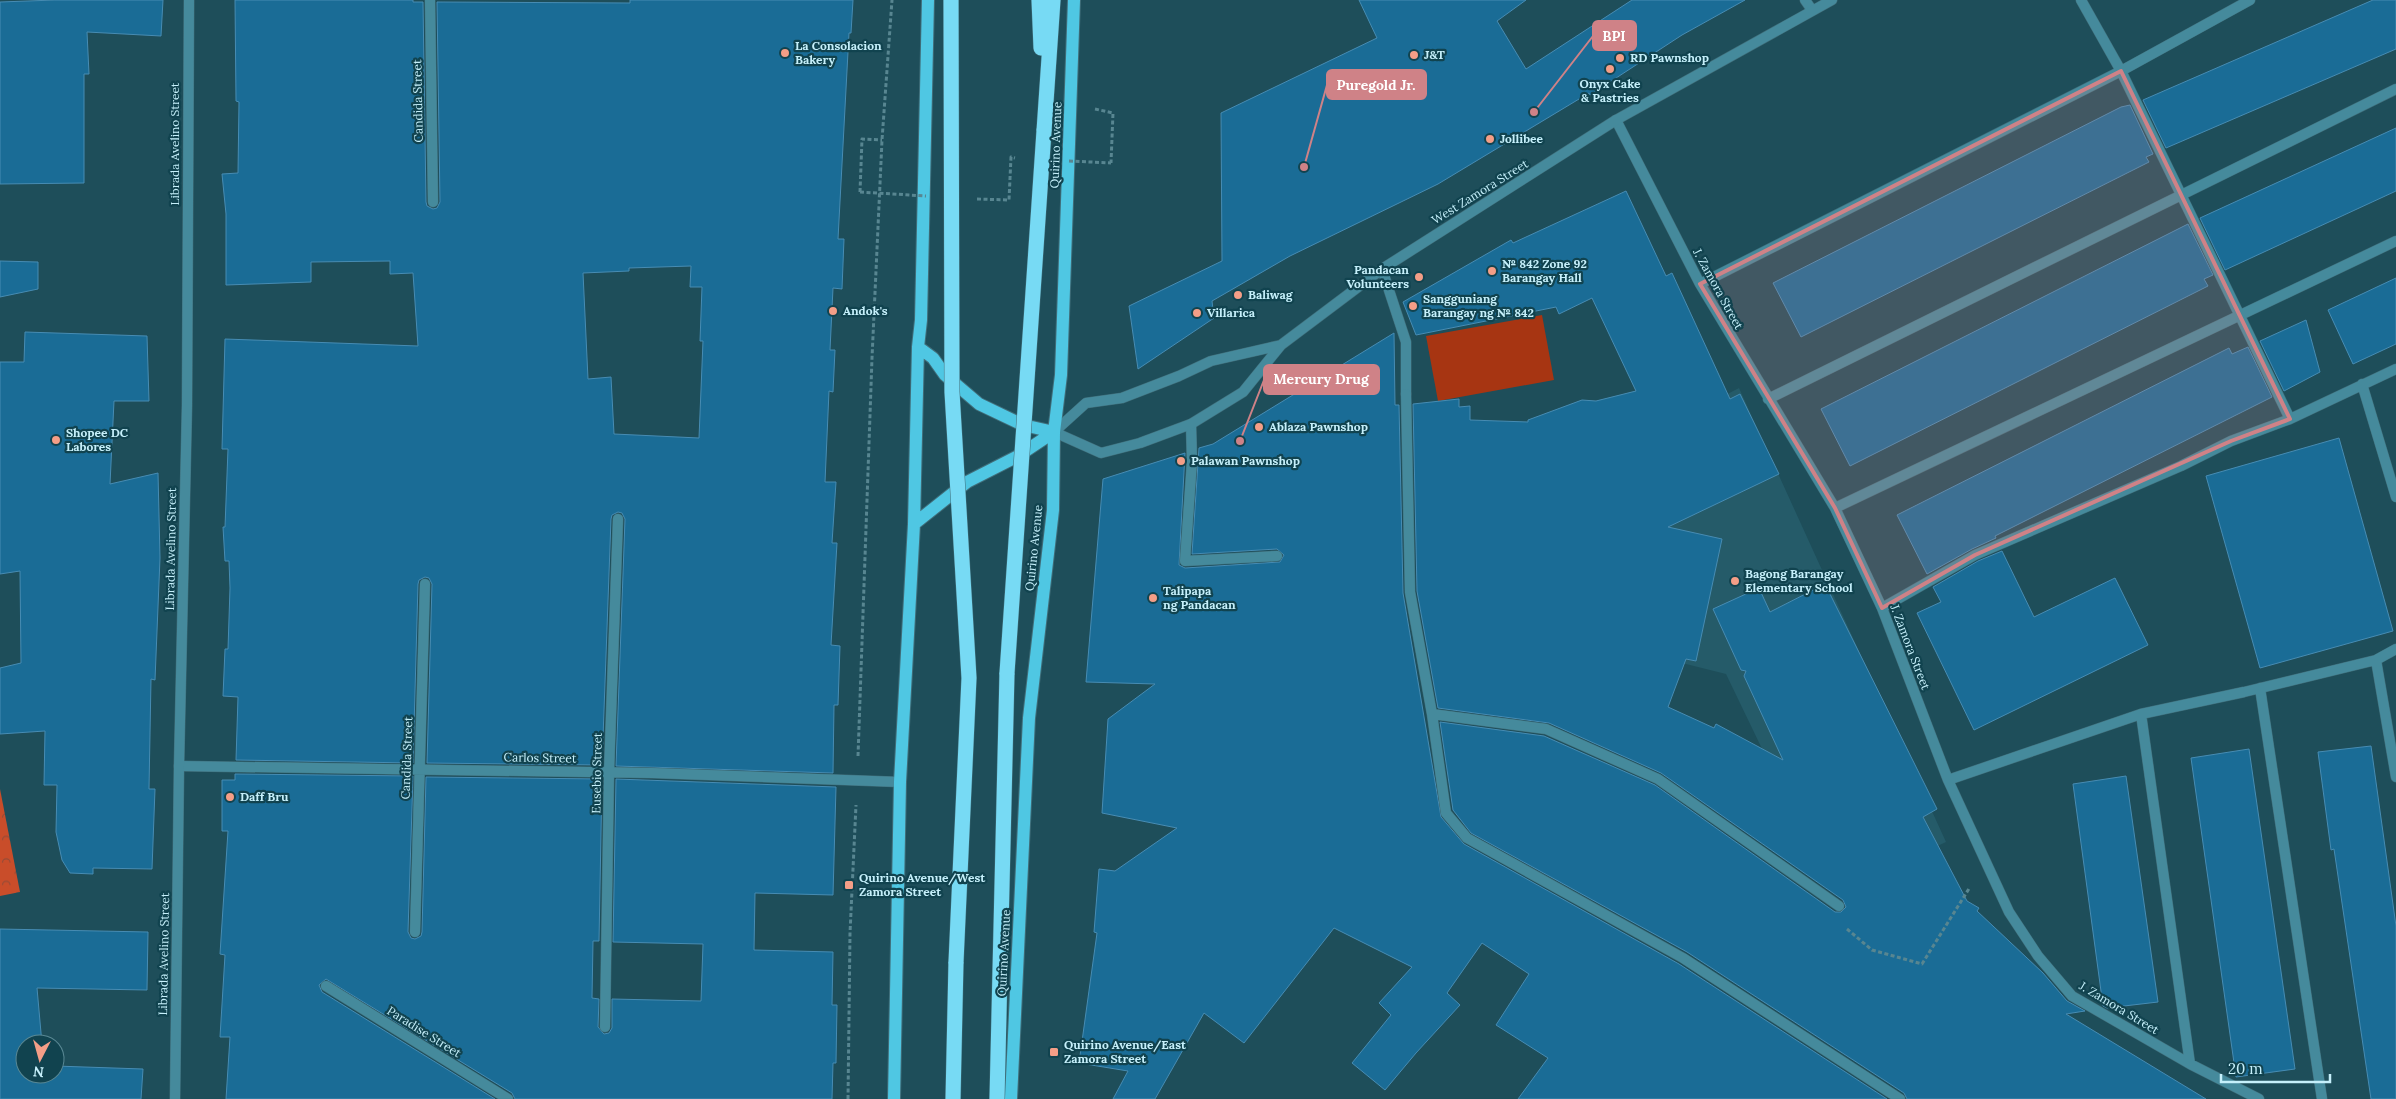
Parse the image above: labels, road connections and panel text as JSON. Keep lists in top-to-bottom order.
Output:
{
  "streets": {
    "main road": ["Quirino Avenue"],
    "street": [
      "Candida Street",
      "Librada Avelino Street",
      "West Zamora Street",
      "J. Zamora Street",
      "Carlos Street",
      "Eusebio Street",
      "Paradise Street"
    ]
  },
  "crossings": [
    ["Candida Street", "Carlos Street"],
    ["Librada Avelino Street", "Carlos Street"],
    ["Quirino Avenue", "West Zamora Street"],
    ["West Zamora Street", "J. Zamora Street"],
    ["Carlos Street", "Eusebio Street"]
  ],
  "places": {
    "other": [
      "La Consolacion Bakery",
      "J&T",
      "RD Pawnshop",
      "Onyx Cake & Pastries",
      "BPI",
      "Jollibee",
      "Puregold Jr.",
      "№ 842 Zone 92 Barangay Hall",
      "Pandacan Volunteers",
      "Baliwag",
      "Sangguniang Barangay ng № 842",
      "Andok's",
      "Villarica",
      "Ablaza Pawnshop",
      "Shopee DC Labores",
      "Mercury Drug",
      "Palawan Pawnshop",
      "Bagong Barangay Elementary School",
      "Talipapa ng Pandacan",
      "Daff Bru"
    ],
    "transit": ["Quirino Avenue/West Zamora Street", "Quirino Avenue/East Zamora Street"]
  },
  "scale_bar": "20 m",
  "north": "bottom"
}
